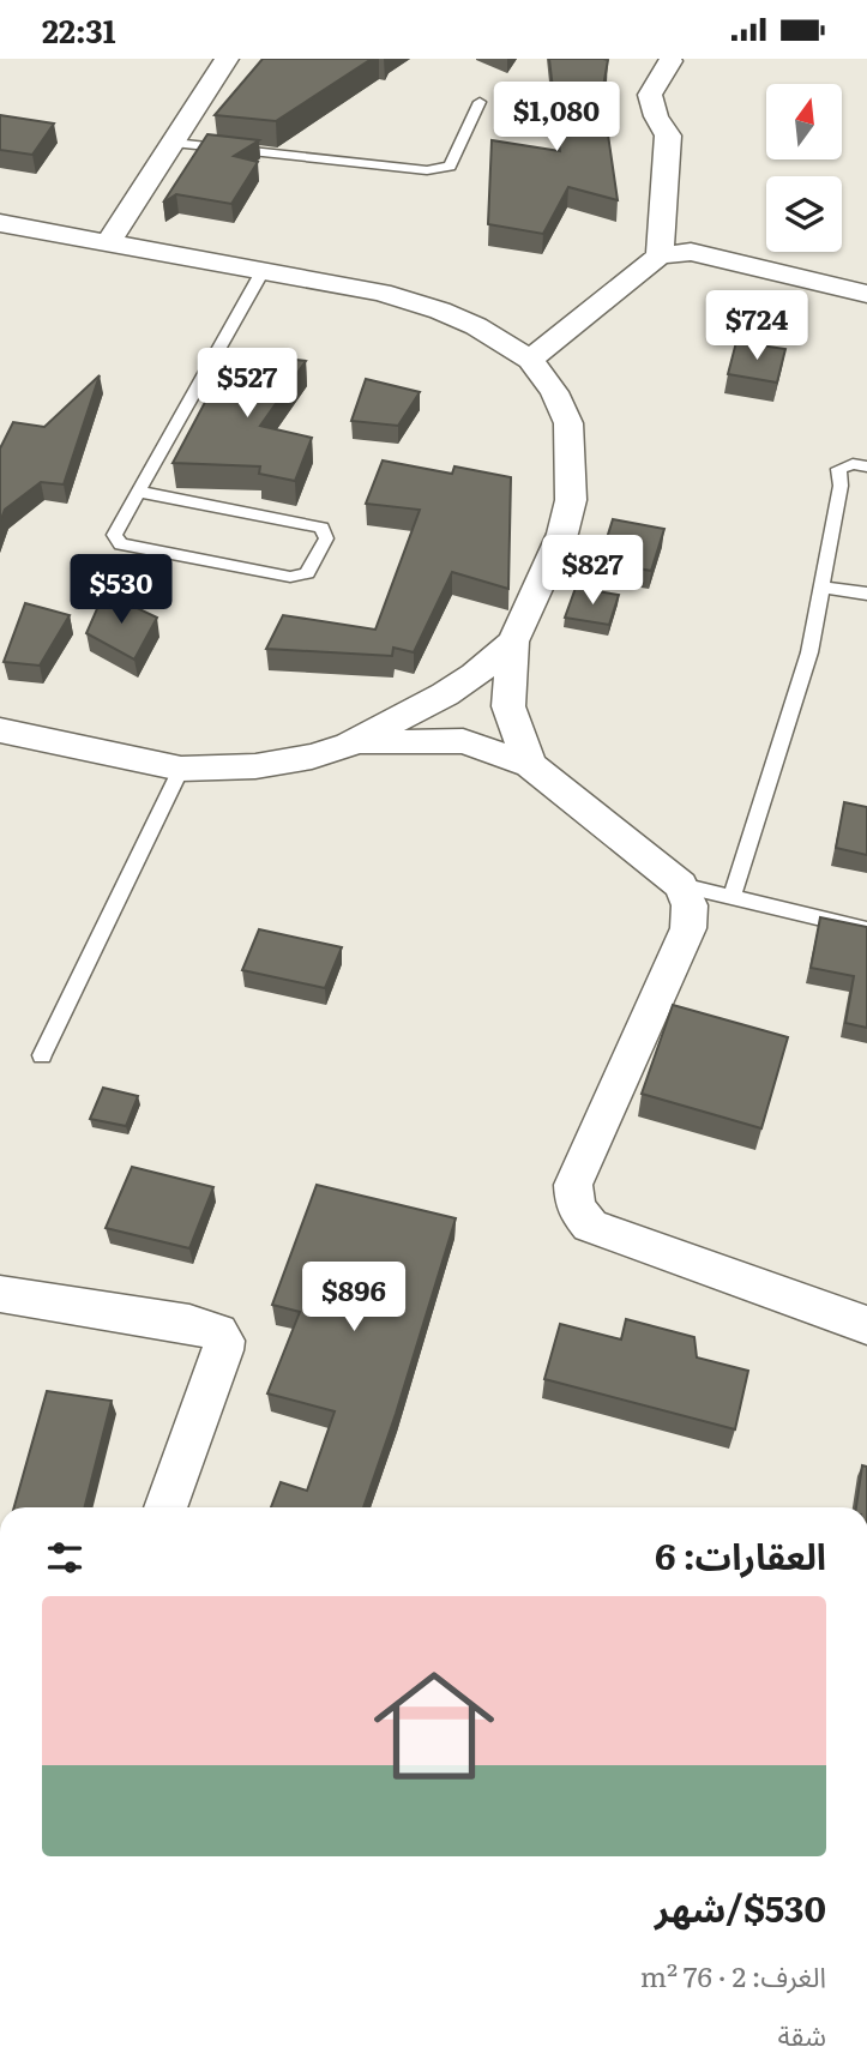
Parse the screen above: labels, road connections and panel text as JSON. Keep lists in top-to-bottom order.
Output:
{
  "north": "top",
  "page": {
    "status": "22:31",
    "price": [
      "$1,080",
      "$724",
      "$527",
      "$827",
      "$530",
      "$896"
    ],
    "heading": "العقارات: 6",
    "list": [
      {
        "name": "$530/شهر",
        "note": "الغرف: 2 · 76 m² · شقة"
      }
    ]
  }
}
